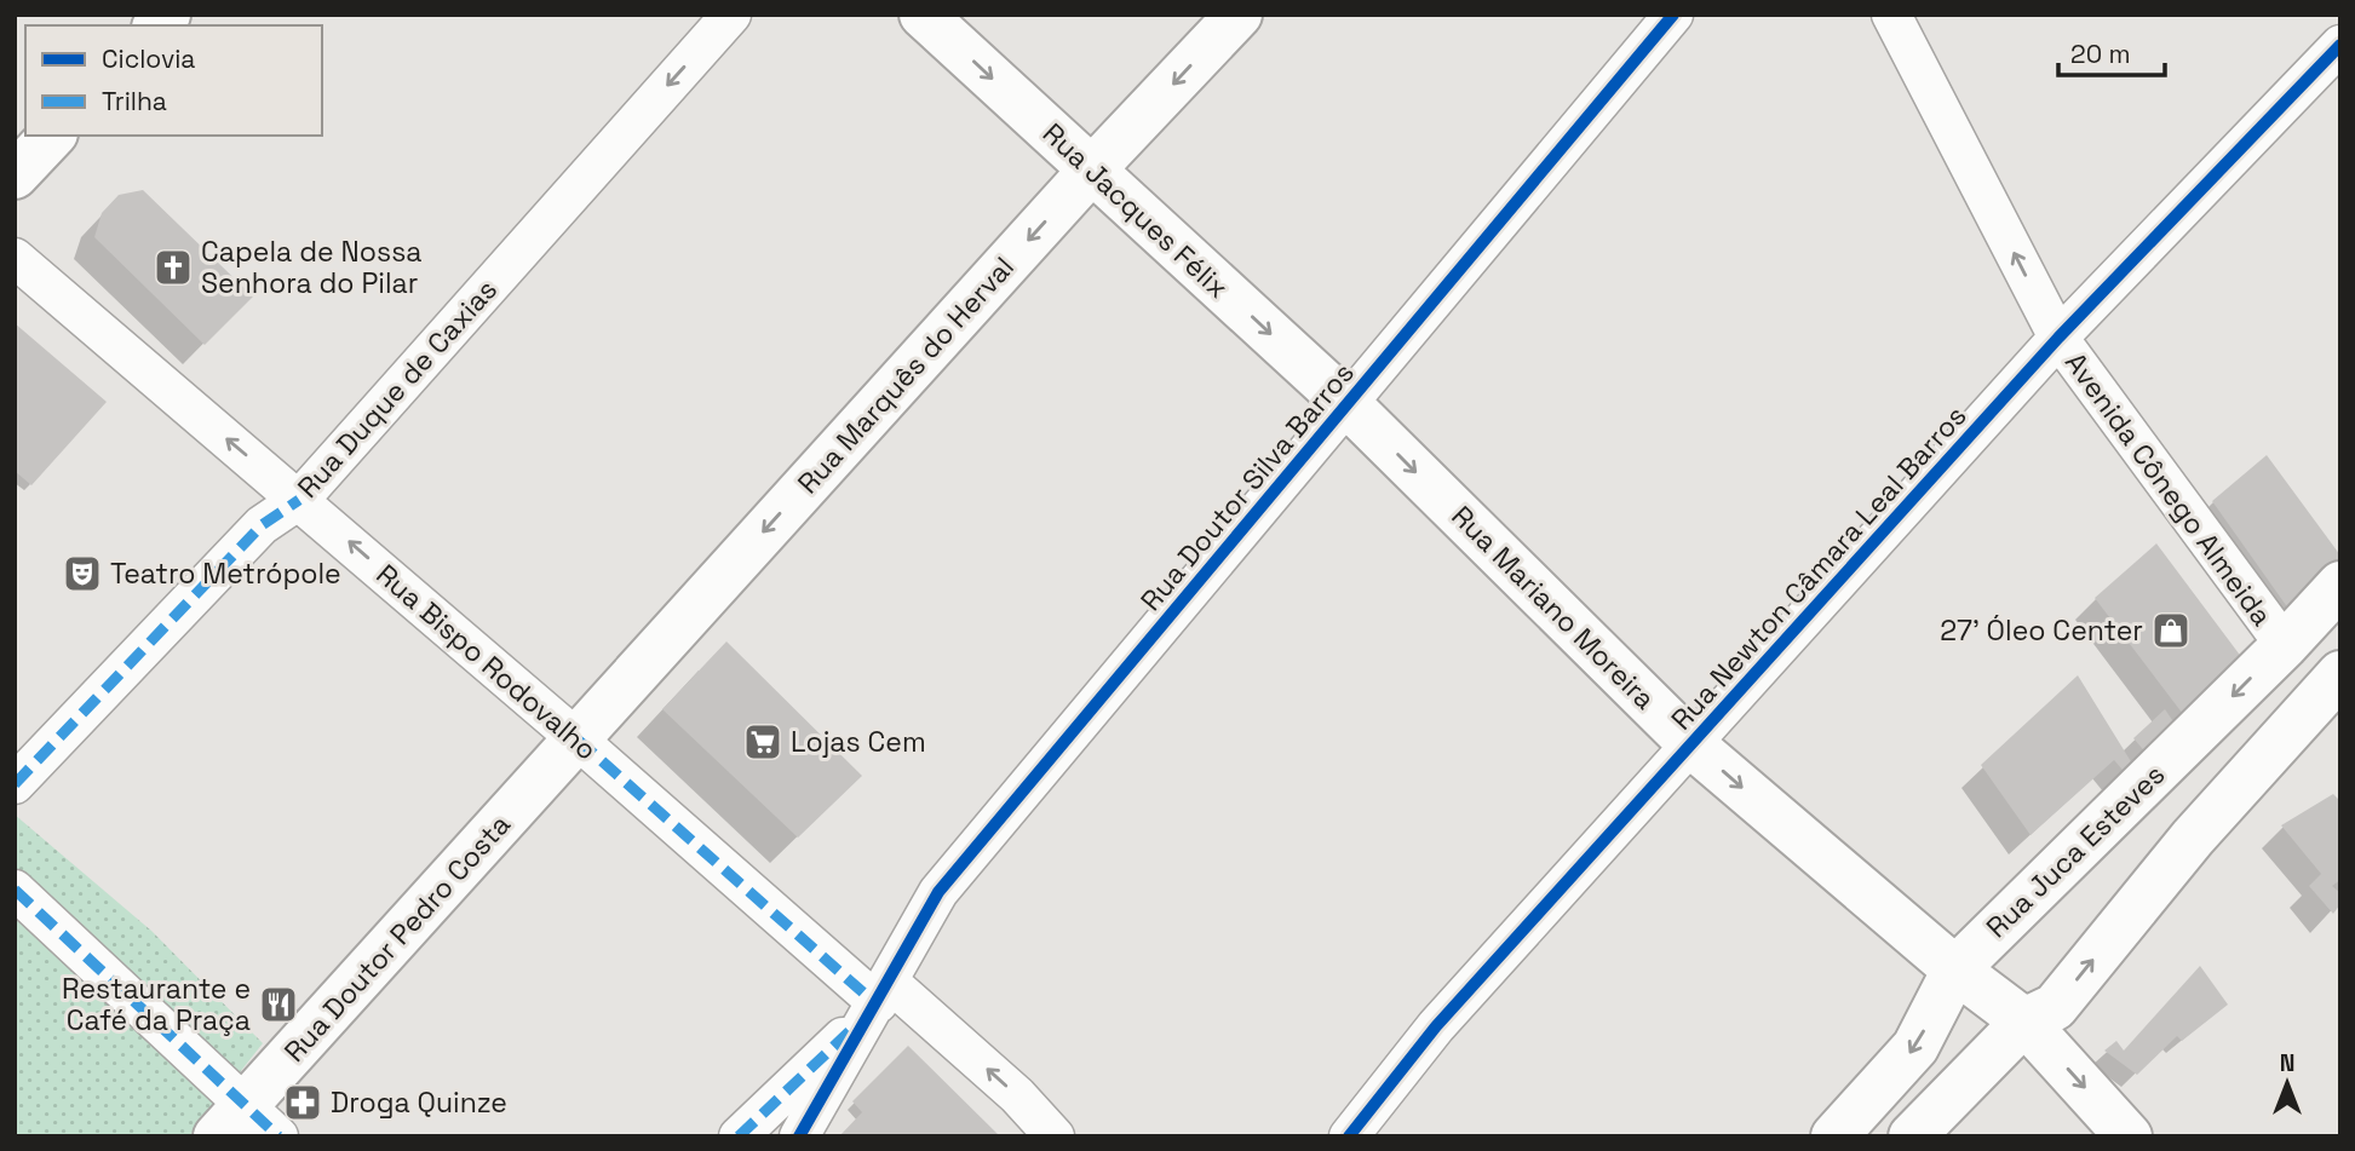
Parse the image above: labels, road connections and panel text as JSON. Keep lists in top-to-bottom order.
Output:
{
  "streets": {
    "main road": [
      "Rua Jacques Félix",
      "Rua Marquês do Herval",
      "Rua Mariano Moreira",
      "Rua Juca Esteves",
      "Rua Doutor Pedro Costa"
    ],
    "street": [
      "Rua Duque de Caxias",
      "Rua Doutor Silva Barros",
      "Avenida Cônego Almeida",
      "Rua Newton Câmara Leal Barros",
      "Rua Bispo Rodovalho"
    ]
  },
  "crossings": [
    ["Rua Jacques Félix", "Rua Marquês do Herval"],
    ["Rua Jacques Félix", "Rua Doutor Silva Barros"],
    ["Rua Jacques Félix", "Rua Mariano Moreira"],
    ["Rua Marquês do Herval", "Rua Bispo Rodovalho"],
    ["Rua Marquês do Herval", "Rua Doutor Pedro Costa"],
    ["Rua Duque de Caxias", "Rua Bispo Rodovalho"],
    ["Rua Doutor Silva Barros", "Rua Mariano Moreira"],
    ["Rua Doutor Silva Barros", "Rua Bispo Rodovalho"],
    ["Avenida Cônego Almeida", "Rua Newton Câmara Leal Barros"],
    ["Avenida Cônego Almeida", "Rua Juca Esteves"],
    ["Rua Newton Câmara Leal Barros", "Rua Mariano Moreira"],
    ["Rua Mariano Moreira", "Rua Juca Esteves"],
    ["Rua Bispo Rodovalho", "Rua Doutor Pedro Costa"]
  ],
  "one_way": [
    "Rua Jacques Félix",
    "Rua Marquês do Herval",
    "Rua Duque de Caxias",
    "Avenida Cônego Almeida",
    "Rua Mariano Moreira",
    "Rua Bispo Rodovalho"
  ],
  "places": {
    "church": ["Capela de Nossa Senhora do Pilar"],
    "theatre": ["Teatro Metrópole"],
    "shop": ["27' Óleo Center"],
    "supermarket": ["Lojas Cem"],
    "restaurant": ["Restaurante e Café da Praça"],
    "pharmacy": ["Droga Quinze"]
  },
  "legend": ["Ciclovia", "Trilha"],
  "scale_bar": "20 m",
  "north": "top"
}
